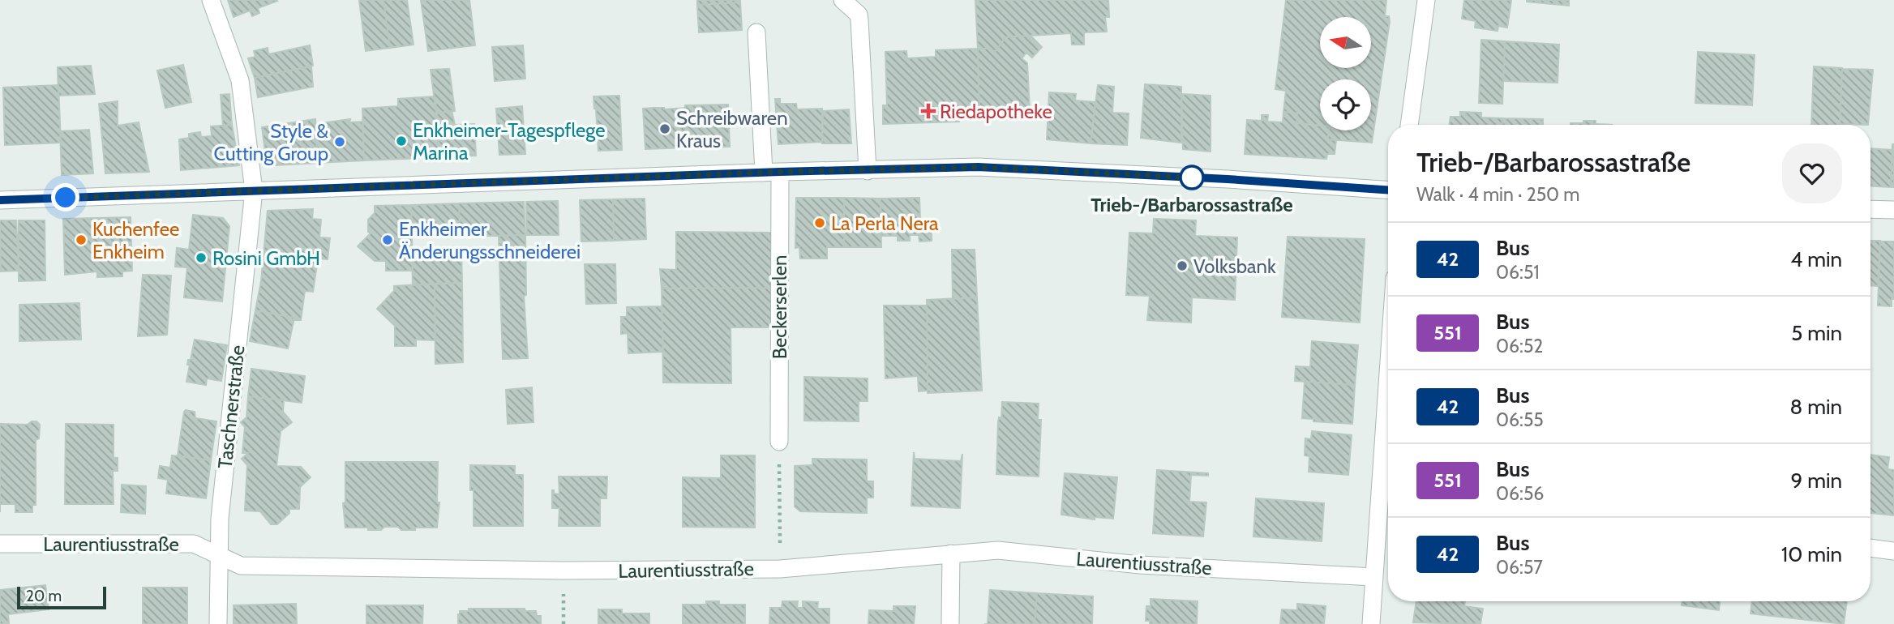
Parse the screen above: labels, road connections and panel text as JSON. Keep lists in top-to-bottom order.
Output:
{
  "streets": {
    "street": ["Beckerserlen", "Taschnerstraße", "Laurentiusstraße"]
  },
  "crossings": [
    ["Taschnerstraße", "Laurentiusstraße"]
  ],
  "places": {
    "health": ["Riedapotheke"],
    "other": [
      "Schreibwaren Kraus",
      "Enkheimer-Tagespflege Marina",
      "Style & Cutting Group",
      "Trieb-/Barbarossastraße",
      "La Perla Nera",
      "Kuchenfee Enkheim",
      "Enkheimer Änderungsschneiderei",
      "Rosini GmbH",
      "Volksbank"
    ]
  },
  "lines": ["bus line 42"],
  "scale_bar": "20 m",
  "north": "left",
  "page": {
    "heading": ["Trieb-/Barbarossastraße", "Walk · 4 min · 250 m"],
    "list": [
      {
        "mark": "42",
        "name": "Bus",
        "note": "06:51",
        "value": "4 min"
      },
      {
        "mark": "551",
        "name": "Bus",
        "note": "06:52",
        "value": "5 min"
      },
      {
        "mark": "42",
        "name": "Bus",
        "note": "06:55",
        "value": "8 min"
      },
      {
        "mark": "551",
        "name": "Bus",
        "note": "06:56",
        "value": "9 min"
      },
      {
        "mark": "42",
        "name": "Bus",
        "note": "06:57",
        "value": "10 min"
      }
    ],
    "scale": "20 m"
  }
}
